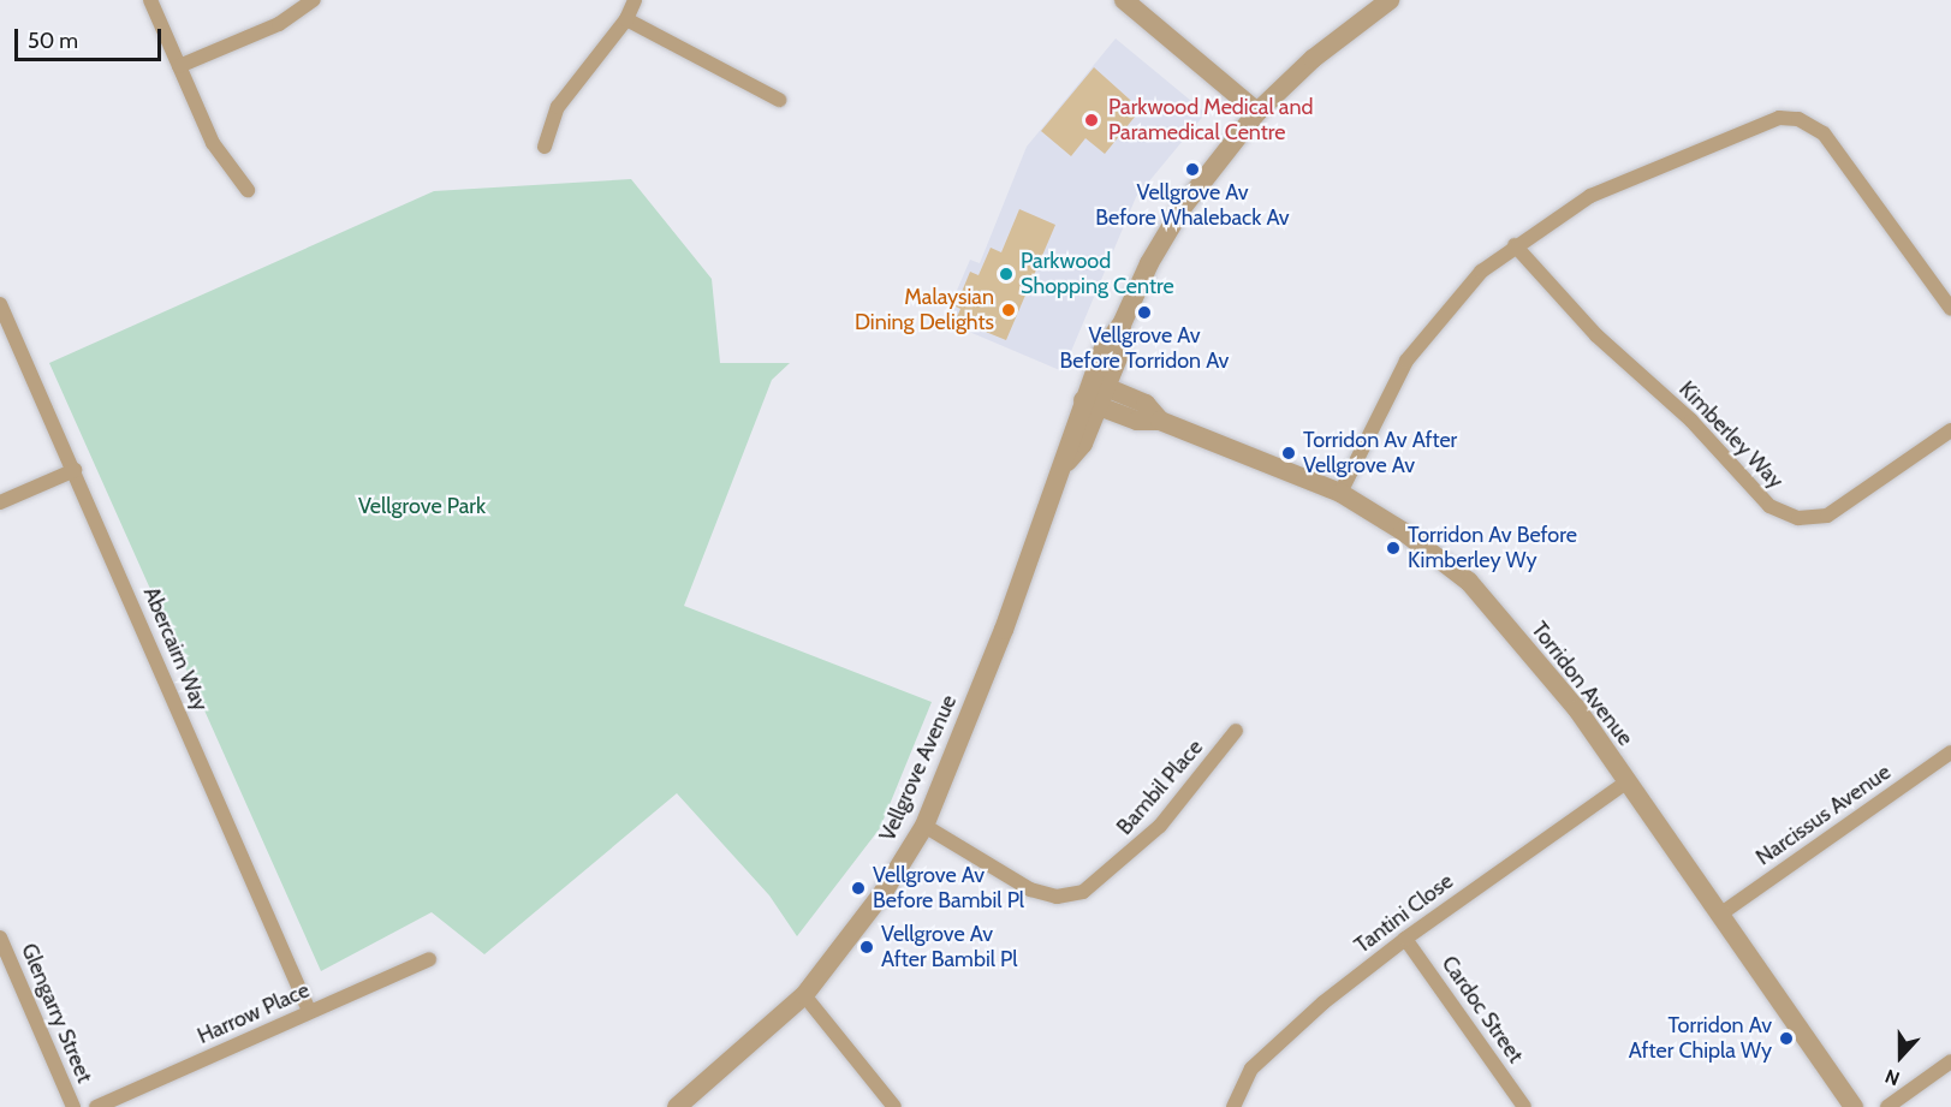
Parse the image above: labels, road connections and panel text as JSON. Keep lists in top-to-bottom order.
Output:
{
  "streets": {
    "street": [
      "Kimberley Way",
      "Abercairn Way",
      "Torridon Avenue",
      "Vellgrove Avenue",
      "Bambil Place",
      "Narcissus Avenue",
      "Tantini Close",
      "Cardoc Street",
      "Glengarry Street",
      "Harrow Place"
    ]
  },
  "crossings": [
    ["Abercairn Way", "Harrow Place"],
    ["Torridon Avenue", "Vellgrove Avenue"],
    ["Torridon Avenue", "Narcissus Avenue"],
    ["Torridon Avenue", "Tantini Close"],
    ["Vellgrove Avenue", "Bambil Place"],
    ["Tantini Close", "Cardoc Street"]
  ],
  "parks": ["Vellgrove Park"],
  "places": [
    "Parkwood Medical and Paramedical Centre",
    "Vellgrove Av Before Whaleback Av",
    "Parkwood Shopping Centre",
    "Malaysian Dining Delights",
    "Vellgrove Av Before Torridon Av",
    "Torridon Av After Vellgrove Av",
    "Torridon Av Before Kimberley Wy",
    "Vellgrove Av Before Bambil Pl",
    "Vellgrove Av After Bambil Pl",
    "Torridon Av After Chipla Wy"
  ],
  "scale_bar": "50 m",
  "north": "bottom"
}
